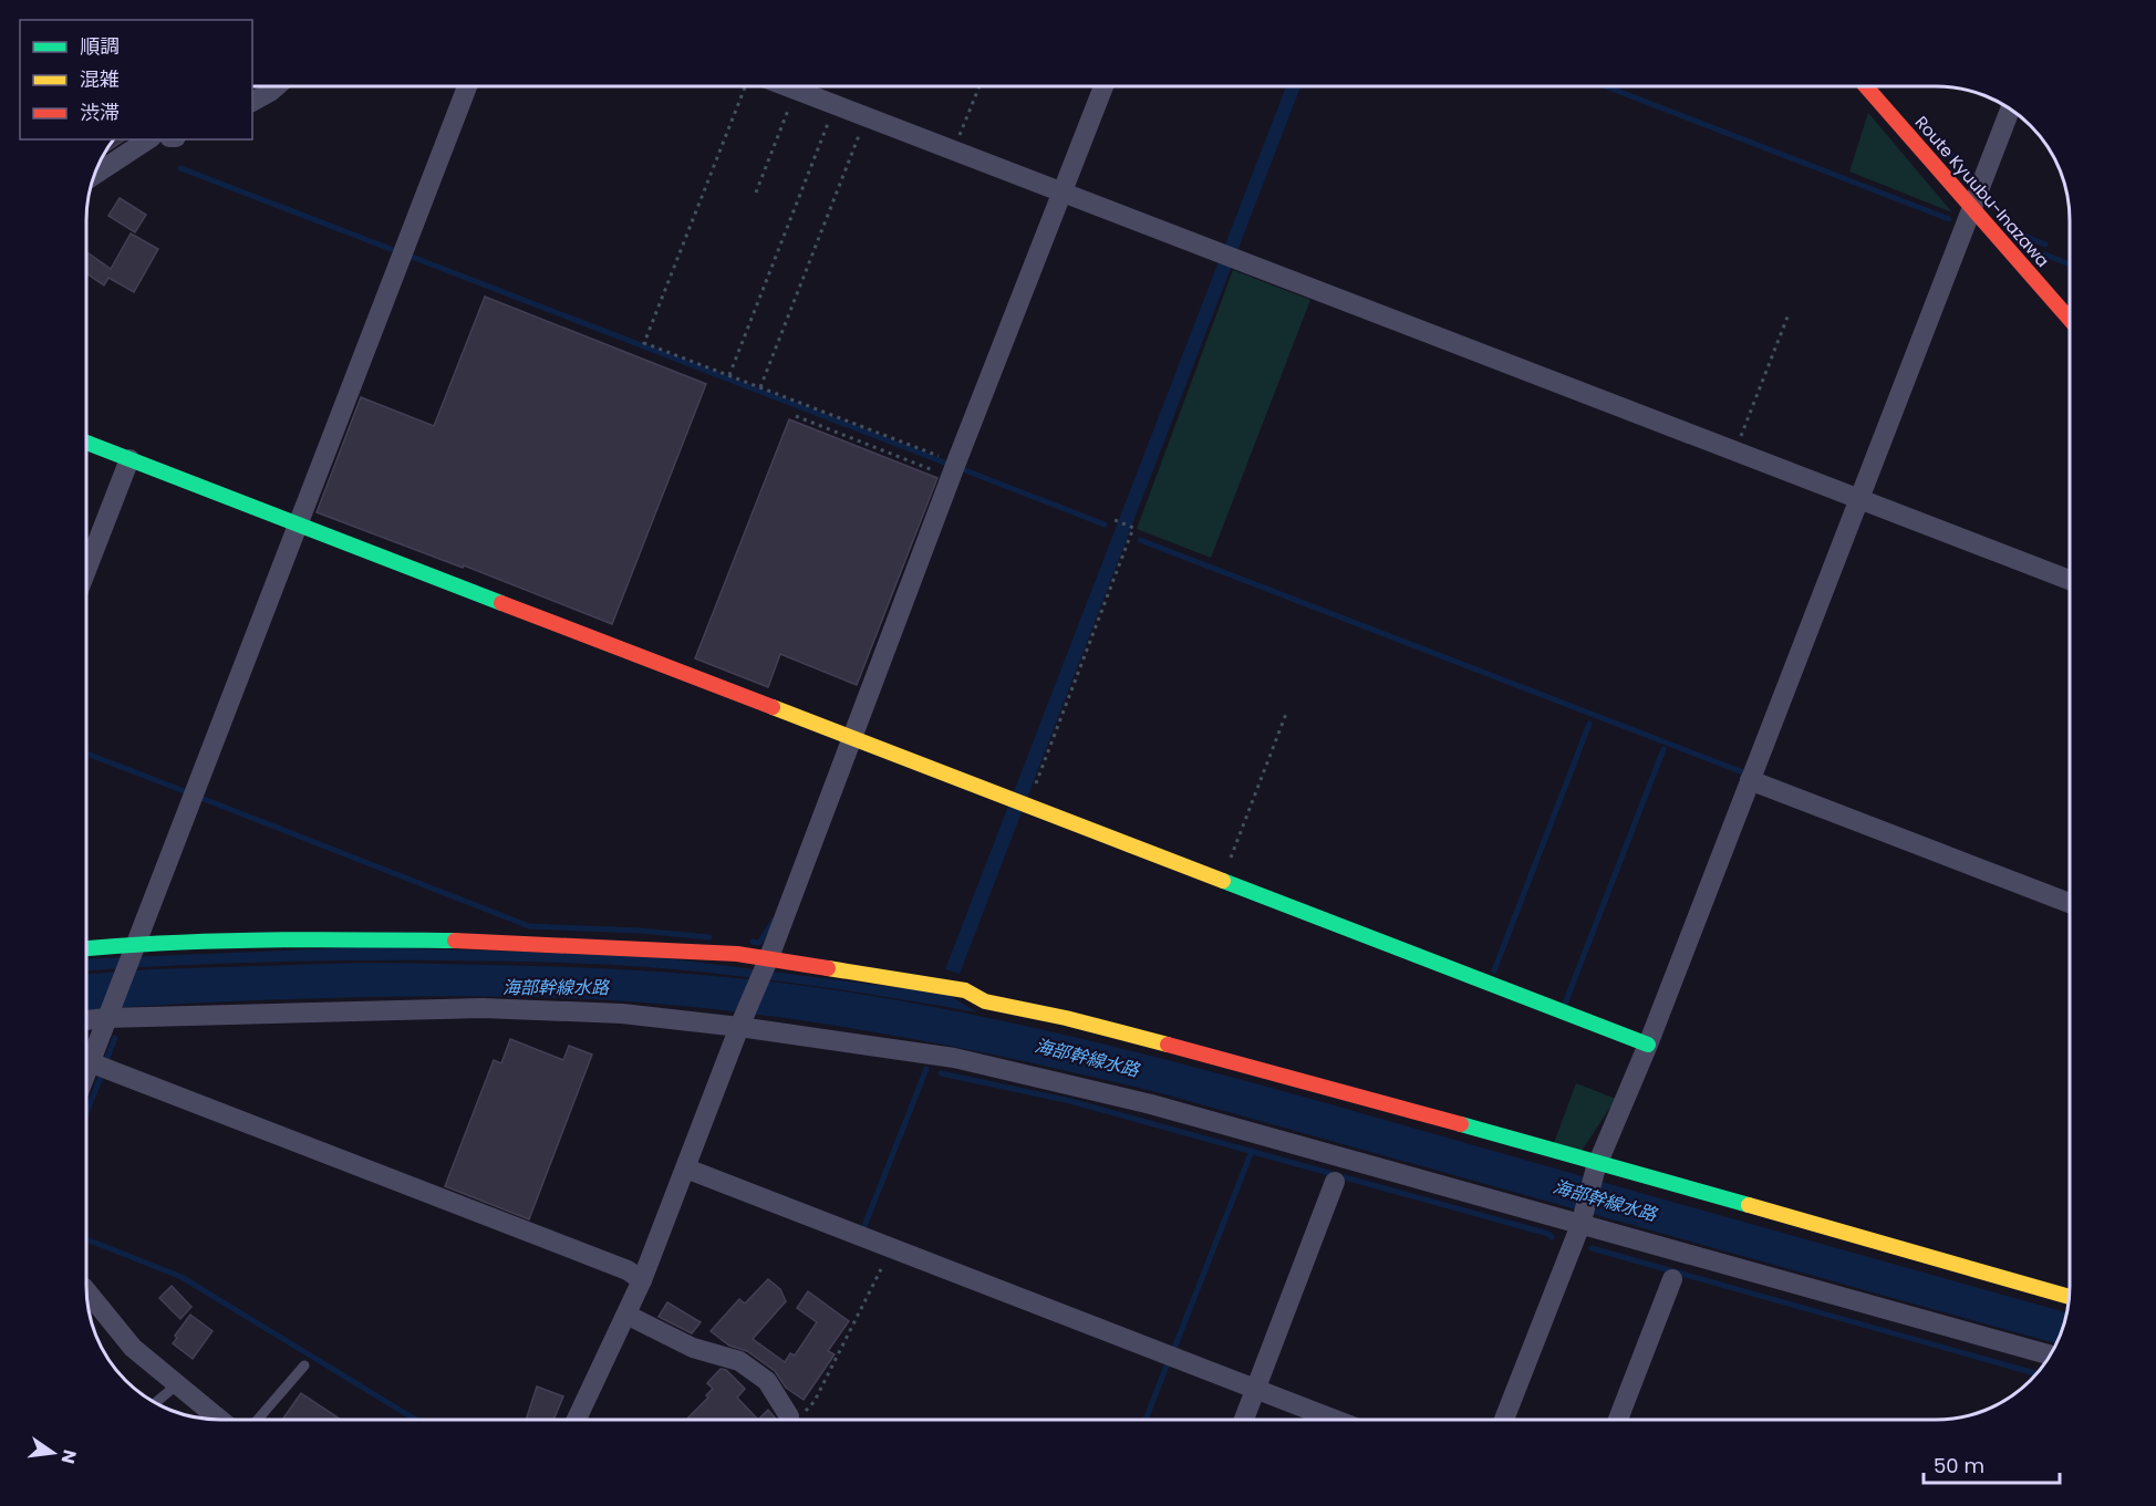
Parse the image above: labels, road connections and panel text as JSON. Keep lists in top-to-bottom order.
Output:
{
  "streets": {
    "street": ["Route Kyuubu-Inazawa"]
  },
  "water": ["海部幹線水路"],
  "legend": ["順調", "混雑", "渋滞"],
  "scale_bar": "50 m",
  "north": "right"
}
